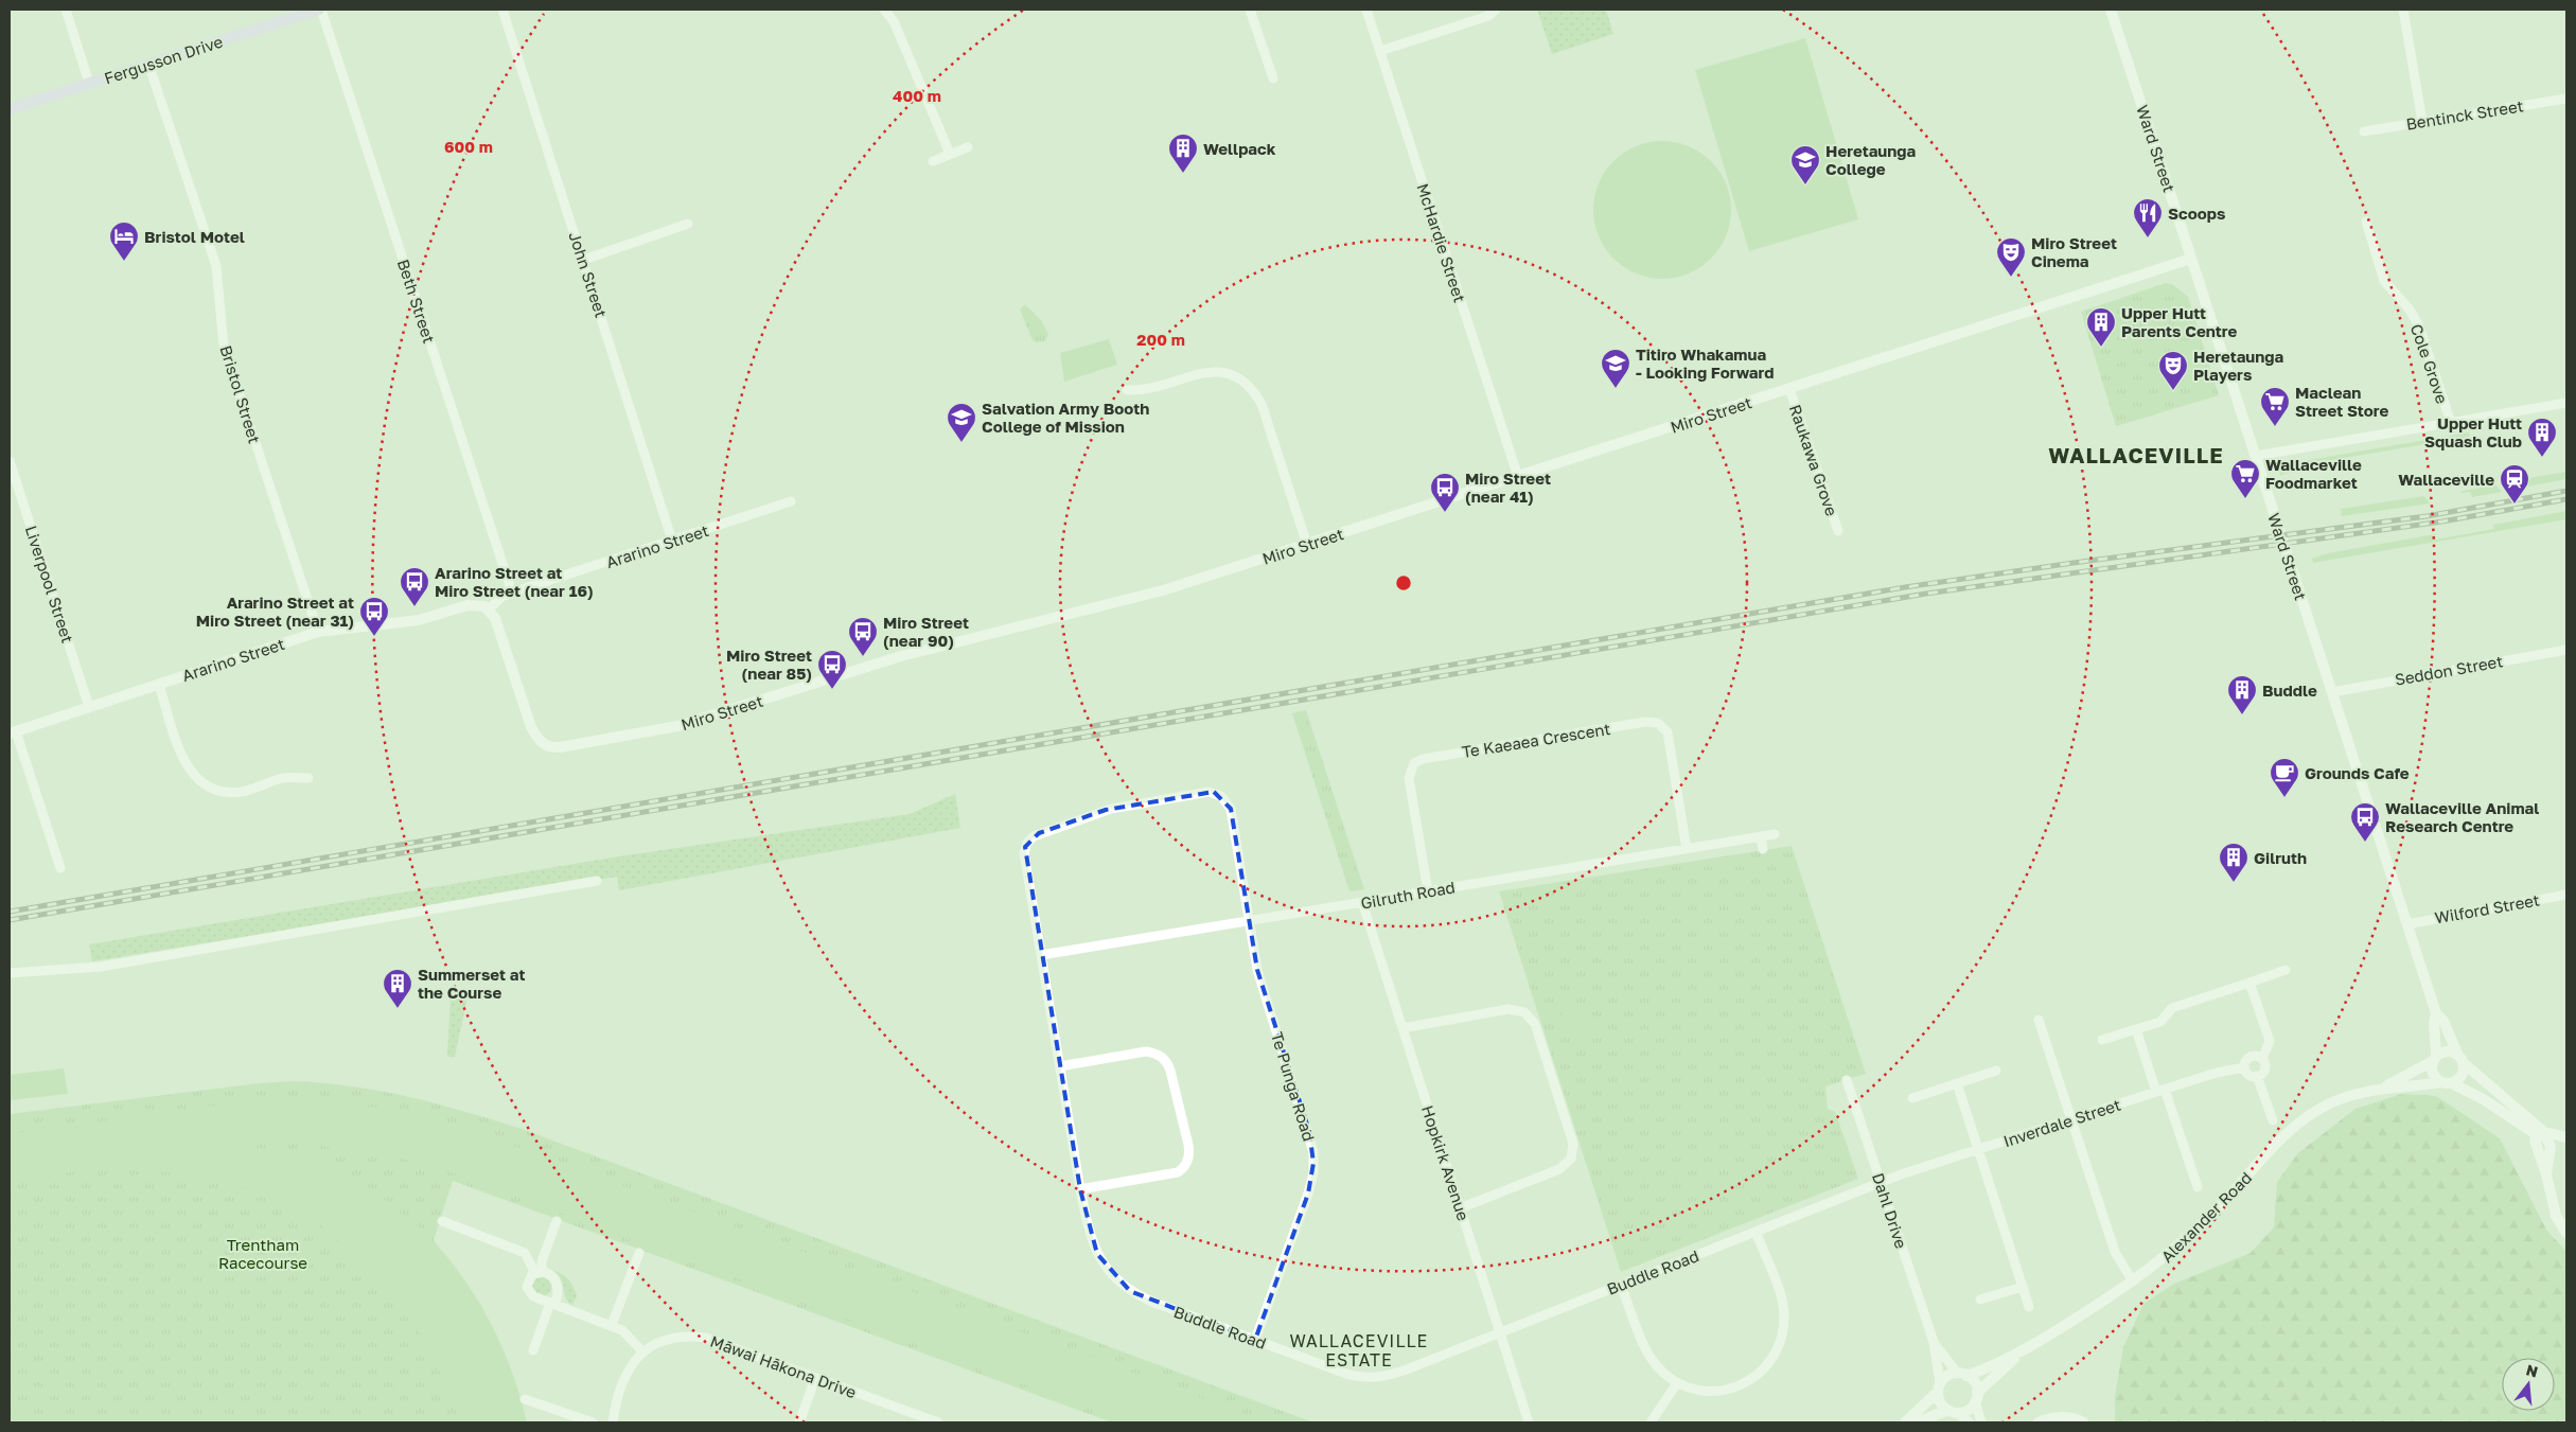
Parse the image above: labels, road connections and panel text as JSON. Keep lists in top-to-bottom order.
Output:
{
  "streets": {
    "main road": ["Fergusson Drive"],
    "street": [
      "Bentinck Street",
      "Ward Street",
      "McHardie Street",
      "John Street",
      "Beth Street",
      "Cole Grove",
      "Bristol Street",
      "Miro Street",
      "Raukawa Grove",
      "Ararino Street",
      "Liverpool Street",
      "Seddon Street",
      "Te Kaeaea Crescent",
      "Gilruth Road",
      "Wilford Street",
      "Te Punga Road",
      "Inverdale Street",
      "Hopkirk Avenue",
      "Dahl Drive",
      "Alexander Road",
      "Buddle Road",
      "Māwai Hākona Drive"
    ]
  },
  "crossings": [
    ["Fergusson Drive", "Beth Street"],
    ["Fergusson Drive", "Bristol Street"],
    ["Ward Street", "Miro Street"],
    ["Ward Street", "Seddon Street"],
    ["Ward Street", "Wilford Street"],
    ["Ward Street", "Alexander Road"],
    ["McHardie Street", "Miro Street"],
    ["John Street", "Ararino Street"],
    ["Beth Street", "Ararino Street"],
    ["Bristol Street", "Ararino Street"],
    ["Miro Street", "Raukawa Grove"],
    ["Miro Street", "Ararino Street"],
    ["Ararino Street", "Liverpool Street"],
    ["Te Kaeaea Crescent", "Gilruth Road"],
    ["Gilruth Road", "Te Punga Road"],
    ["Gilruth Road", "Hopkirk Avenue"],
    ["Gilruth Road", "Buddle Road"],
    ["Te Punga Road", "Buddle Road"],
    ["Inverdale Street", "Dahl Drive"],
    ["Inverdale Street", "Buddle Road"],
    ["Hopkirk Avenue", "Buddle Road"],
    ["Dahl Drive", "Alexander Road"],
    ["Dahl Drive", "Buddle Road"]
  ],
  "districts": ["WALLACEVILLE", "WALLACEVILLE ESTATE"],
  "parks": ["Trentham Racecourse"],
  "places": {
    "building": [
      "Wellpack",
      "Upper Hutt Parents Centre",
      "Upper Hutt Squash Club",
      "Buddle",
      "Gilruth",
      "Summerset at the Course"
    ],
    "school or university": ["Heretaunga College", "Titiro Whakamua - Looking Forward", "Salvation Army Booth College of Mission"],
    "restaurant": ["Scoops"],
    "hotel": ["Bristol Motel"],
    "theatre": ["Miro Street Cinema", "Heretaunga Players"],
    "supermarket": ["Maclean Street Store", "Wallaceville Foodmarket"],
    "station": ["Wallaceville"],
    "bus stop": [
      "Miro Street (near 41)",
      "Ararino Street at Miro Street (near 16)",
      "Ararino Street at Miro Street (near 31)",
      "Miro Street (near 90)",
      "Miro Street (near 85)",
      "Wallaceville Animal Research Centre"
    ],
    "cafe": ["Grounds Cafe"]
  },
  "north": "top",
  "rings": ["400 m", "600 m", "200 m"]
}
